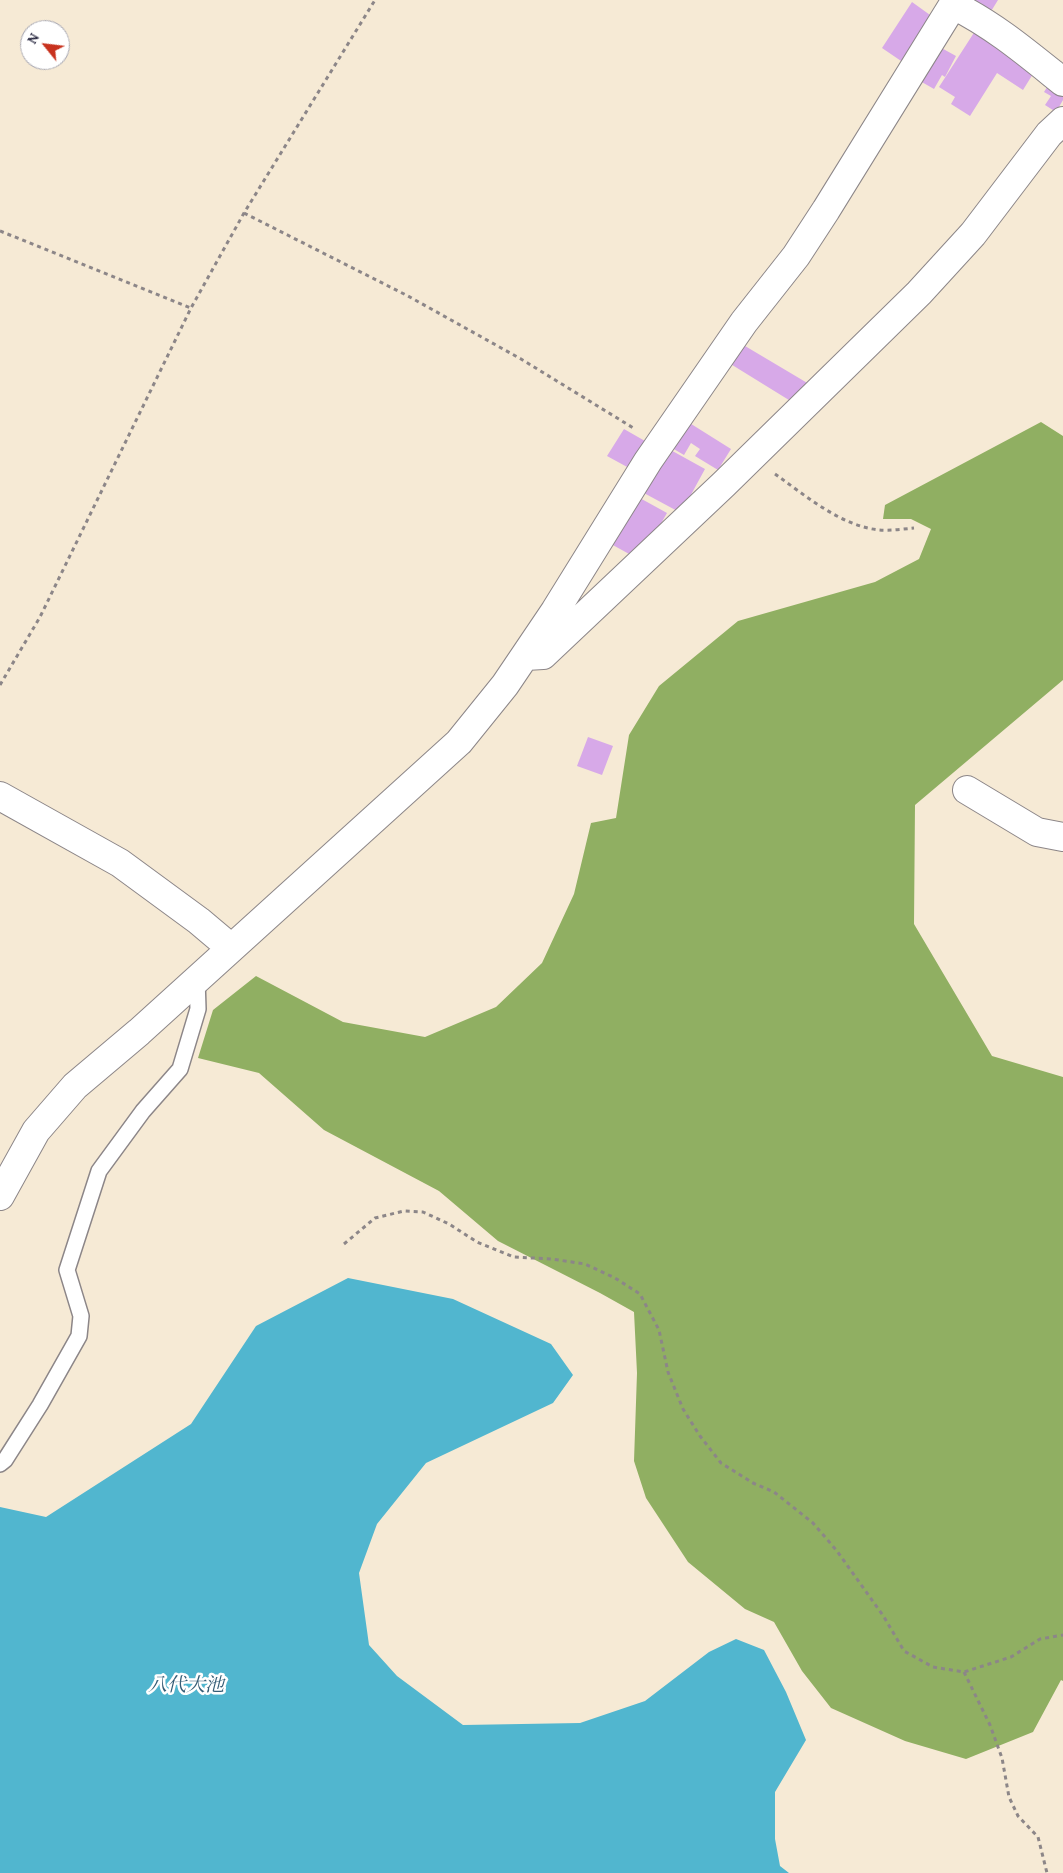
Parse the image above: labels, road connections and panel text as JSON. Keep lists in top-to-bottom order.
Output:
{
  "water": ["八代大池"],
  "north": "top left"
}
